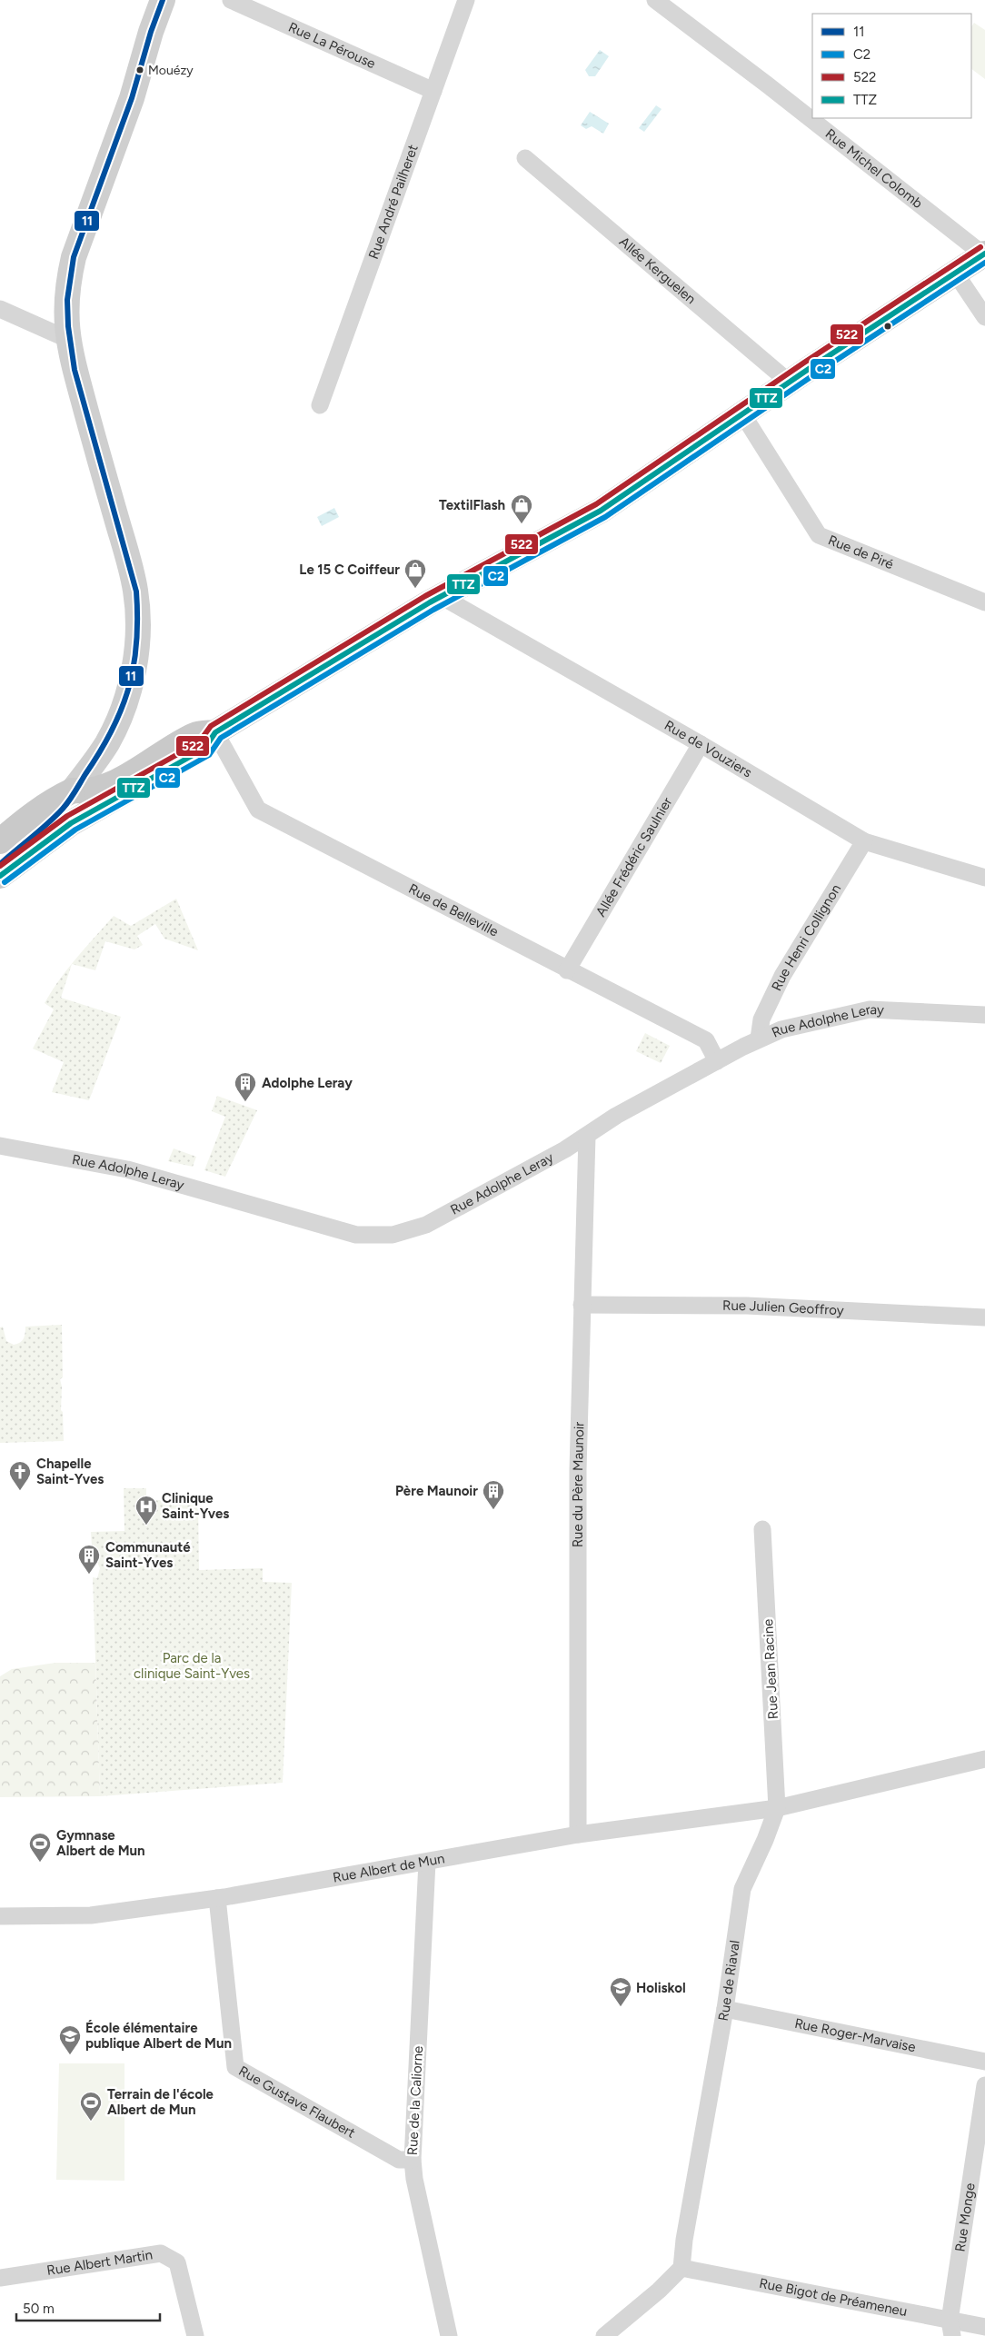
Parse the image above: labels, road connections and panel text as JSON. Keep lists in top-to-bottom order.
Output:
{
  "streets": {
    "street": [
      "Rue La Pérouse",
      "Rue Michel Colomb",
      "Rue André Pailheret",
      "Allée Kerguelen",
      "Rue de Piré",
      "Rue de Vouziers",
      "Allée Frédéric Saulnier",
      "Rue de Belleville",
      "Rue Henri Collignon",
      "Rue Adolphe Leray",
      "Rue Julien Geoffroy",
      "Rue du Père Maunoir",
      "Rue Jean Racine",
      "Rue Albert de Mun",
      "Rue de Riaval",
      "Rue Roger-Marvaise",
      "Rue de la Caliorne",
      "Rue Gustave Flaubert",
      "Rue Monge",
      "Rue Albert Martin",
      "Rue Bigot de Préameneu"
    ]
  },
  "crossings": [
    ["Rue La Pérouse", "Rue André Pailheret"],
    ["Rue de Vouziers", "Allée Frédéric Saulnier"],
    ["Rue de Vouziers", "Rue Henri Collignon"],
    ["Allée Frédéric Saulnier", "Rue de Belleville"],
    ["Rue de Belleville", "Rue Adolphe Leray"],
    ["Rue Henri Collignon", "Rue Adolphe Leray"],
    ["Rue Adolphe Leray", "Rue du Père Maunoir"],
    ["Rue Julien Geoffroy", "Rue du Père Maunoir"],
    ["Rue du Père Maunoir", "Rue Albert de Mun"],
    ["Rue Jean Racine", "Rue Albert de Mun"],
    ["Rue Jean Racine", "Rue de Riaval"],
    ["Rue Albert de Mun", "Rue de Riaval"],
    ["Rue Albert de Mun", "Rue de la Caliorne"],
    ["Rue Albert de Mun", "Rue Gustave Flaubert"],
    ["Rue de Riaval", "Rue Roger-Marvaise"],
    ["Rue de Riaval", "Rue Bigot de Préameneu"],
    ["Rue de la Caliorne", "Rue Gustave Flaubert"],
    ["Rue Monge", "Rue Bigot de Préameneu"]
  ],
  "parks": ["Parc de la clinique Saint-Yves"],
  "places": {
    "other": ["Mouézy"],
    "shop": ["TextilFlash", "Le 15 C Coiffeur"],
    "building": ["Adolphe Leray", "Père Maunoir", "Communauté Saint-Yves"],
    "church": ["Chapelle Saint-Yves"],
    "hospital": ["Clinique Saint-Yves"],
    "sports": ["Gymnase Albert de Mun", "Terrain de l'école Albert de Mun"],
    "school or university": ["Holiskol", "École élémentaire publique Albert de Mun"]
  },
  "lines": [
    "transit line 11",
    "transit line 522",
    "transit line TTZ",
    "transit line C2"
  ],
  "legend": [
    "11",
    "C2",
    "522",
    "TTZ"
  ],
  "scale_bar": "50 m"
}
